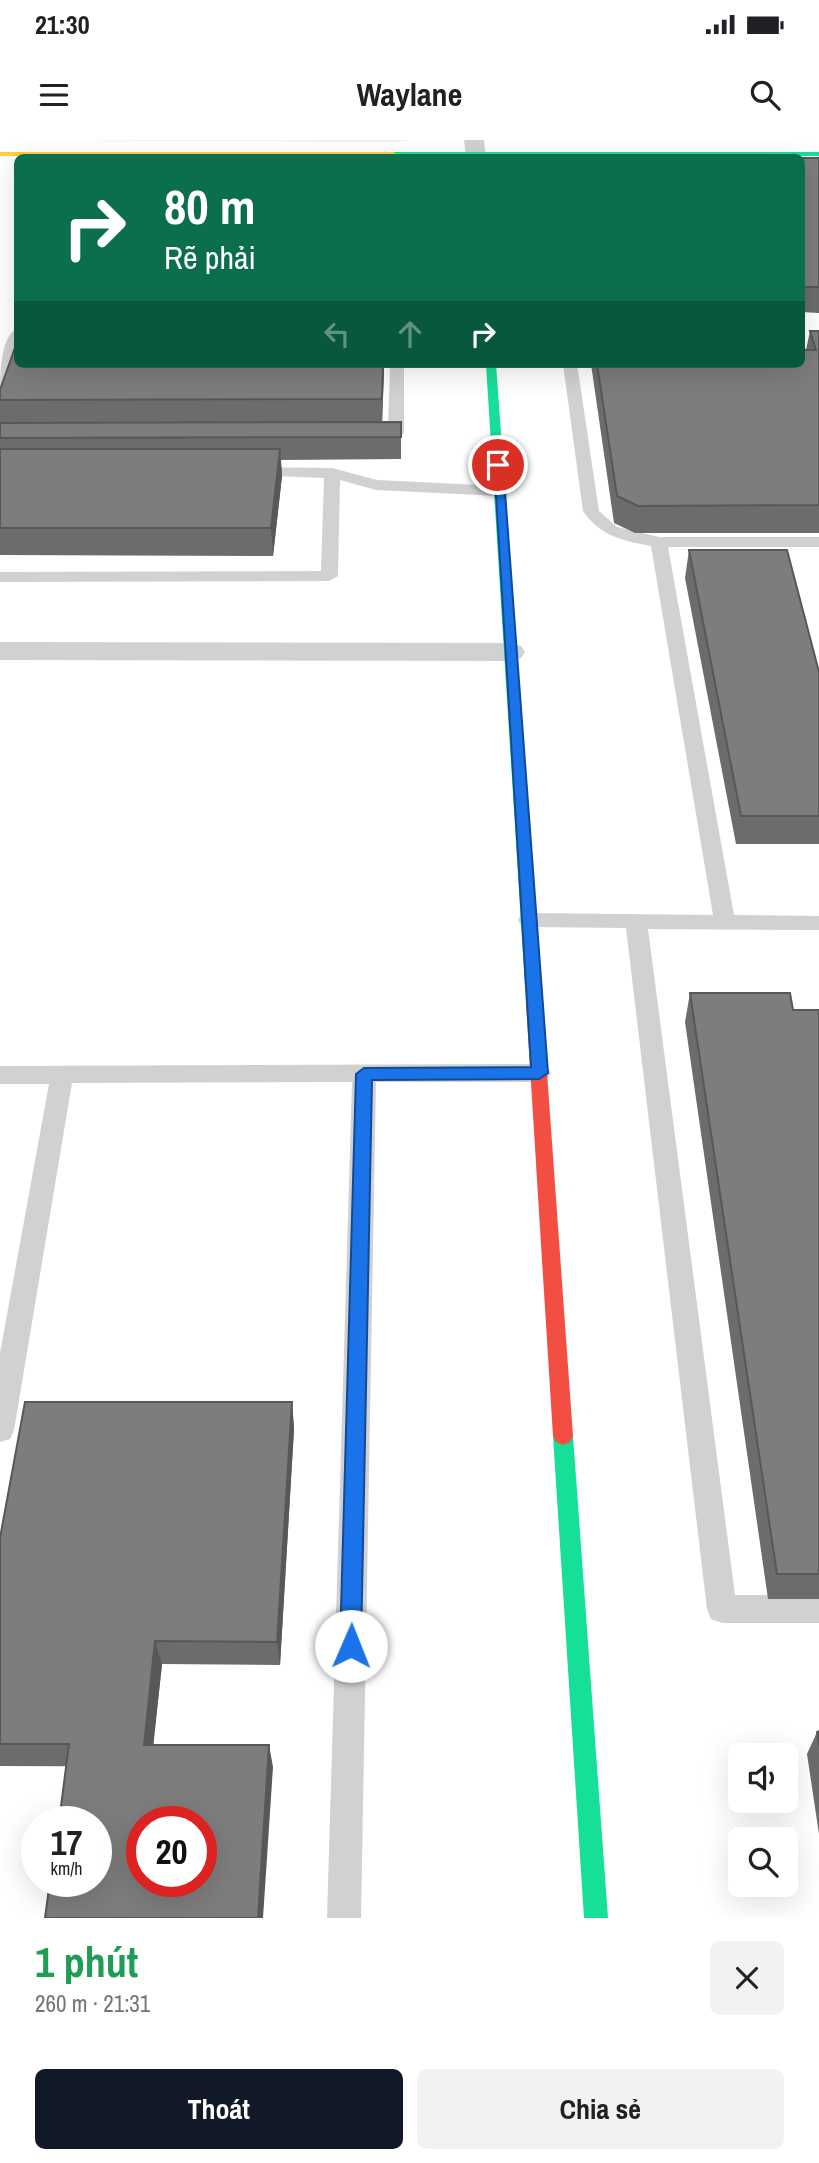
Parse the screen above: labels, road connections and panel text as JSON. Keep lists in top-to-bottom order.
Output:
{
  "page": {
    "status": "21:30",
    "header": "Waylane",
    "turn": ["80 m", "Rẽ phải"],
    "speed": "17 km/h",
    "limit": "20",
    "heading": ["1 phút", "260 m · 21:31"],
    "buttons": ["Thoát", "Chia sẻ"]
  }
}
